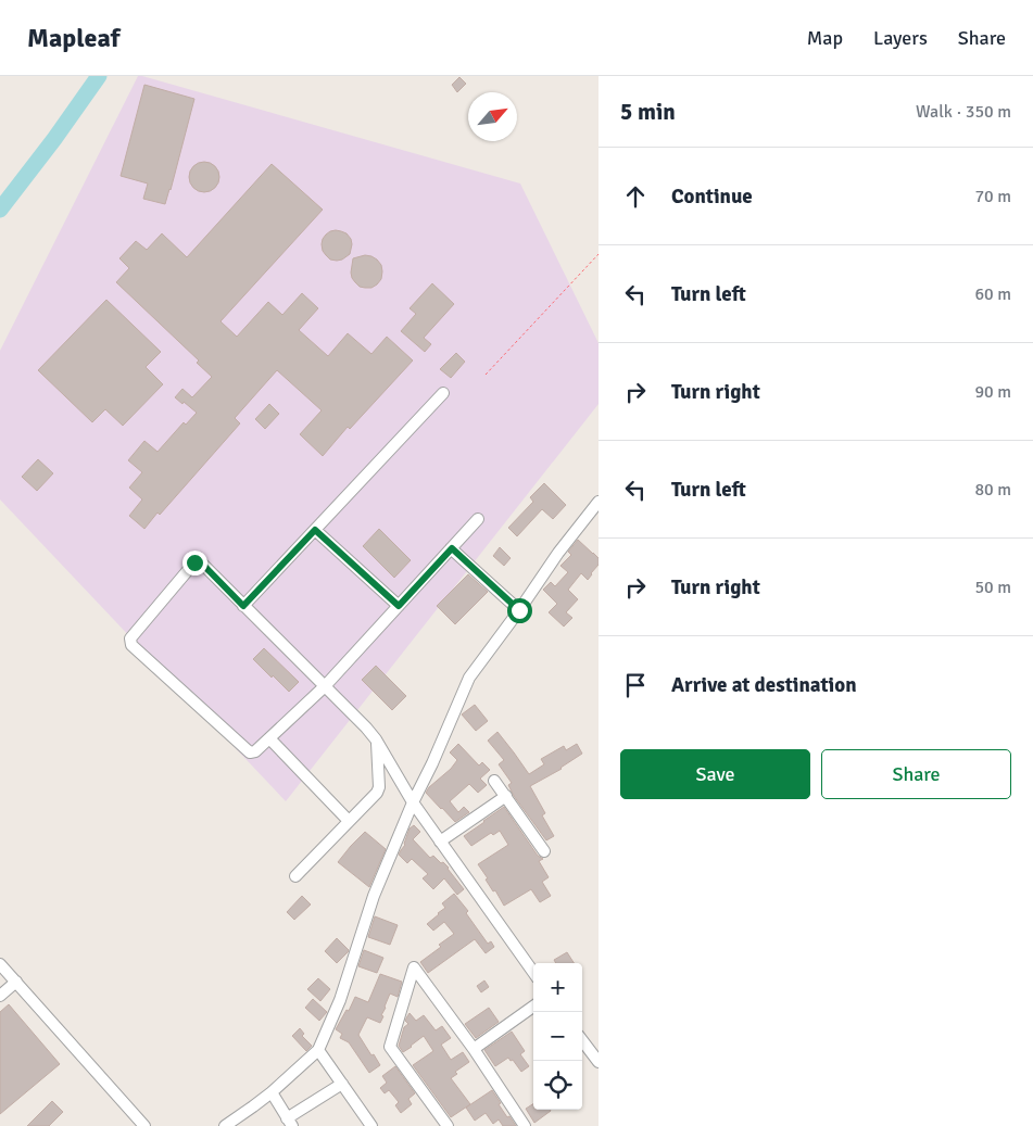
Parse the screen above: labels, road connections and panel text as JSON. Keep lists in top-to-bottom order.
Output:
{
  "north": "top right",
  "page": {
    "header": "Mapleaf",
    "nav": ["Map", "Layers", "Share"],
    "heading": ["5 min", "Walk · 350 m"],
    "list": [
      ["Continue", "70 m"],
      ["Turn left", "60 m"],
      ["Turn right", "90 m"],
      ["Turn left", "80 m"],
      ["Turn right", "50 m"],
      "Arrive at destination"
    ],
    "buttons": ["Save", "Share"],
    "map_buttons": ["+", "−"]
  }
}
